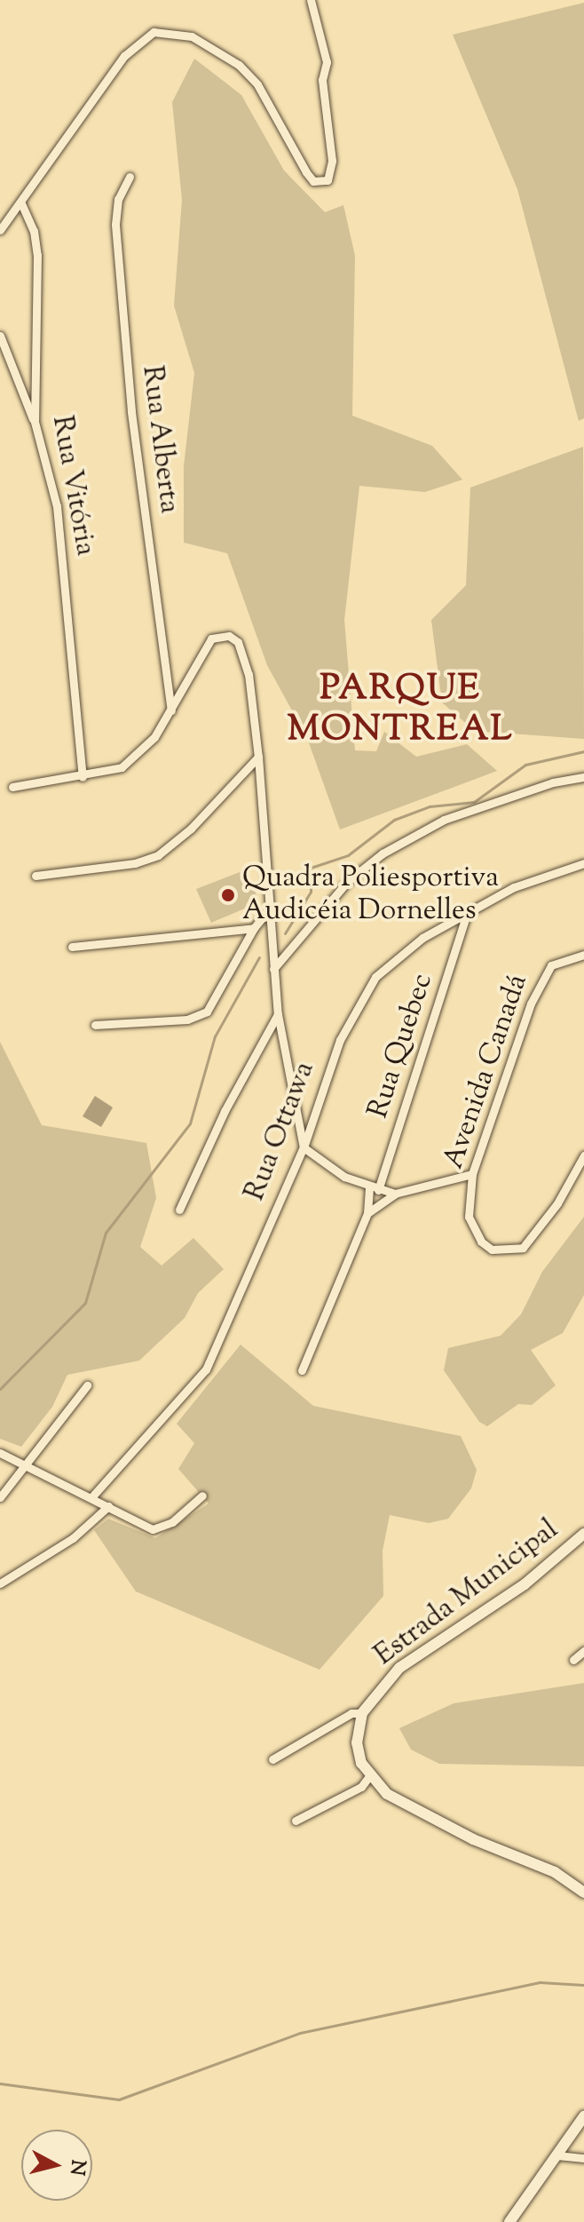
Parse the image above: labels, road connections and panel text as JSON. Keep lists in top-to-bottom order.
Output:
{
  "streets": {
    "main road": ["Estrada Municipal"],
    "street": [
      "Rua Alberta",
      "Rua Vitória",
      "Rua Quebec",
      "Avenida Canadá",
      "Rua Ottawa"
    ]
  },
  "crossings": [
    ["Rua Quebec", "Rua Ottawa"]
  ],
  "districts": ["PARQUE MONTREAL"],
  "places": ["Quadra Poliesportiva Audicéia Dornelles"],
  "north": "right"
}
